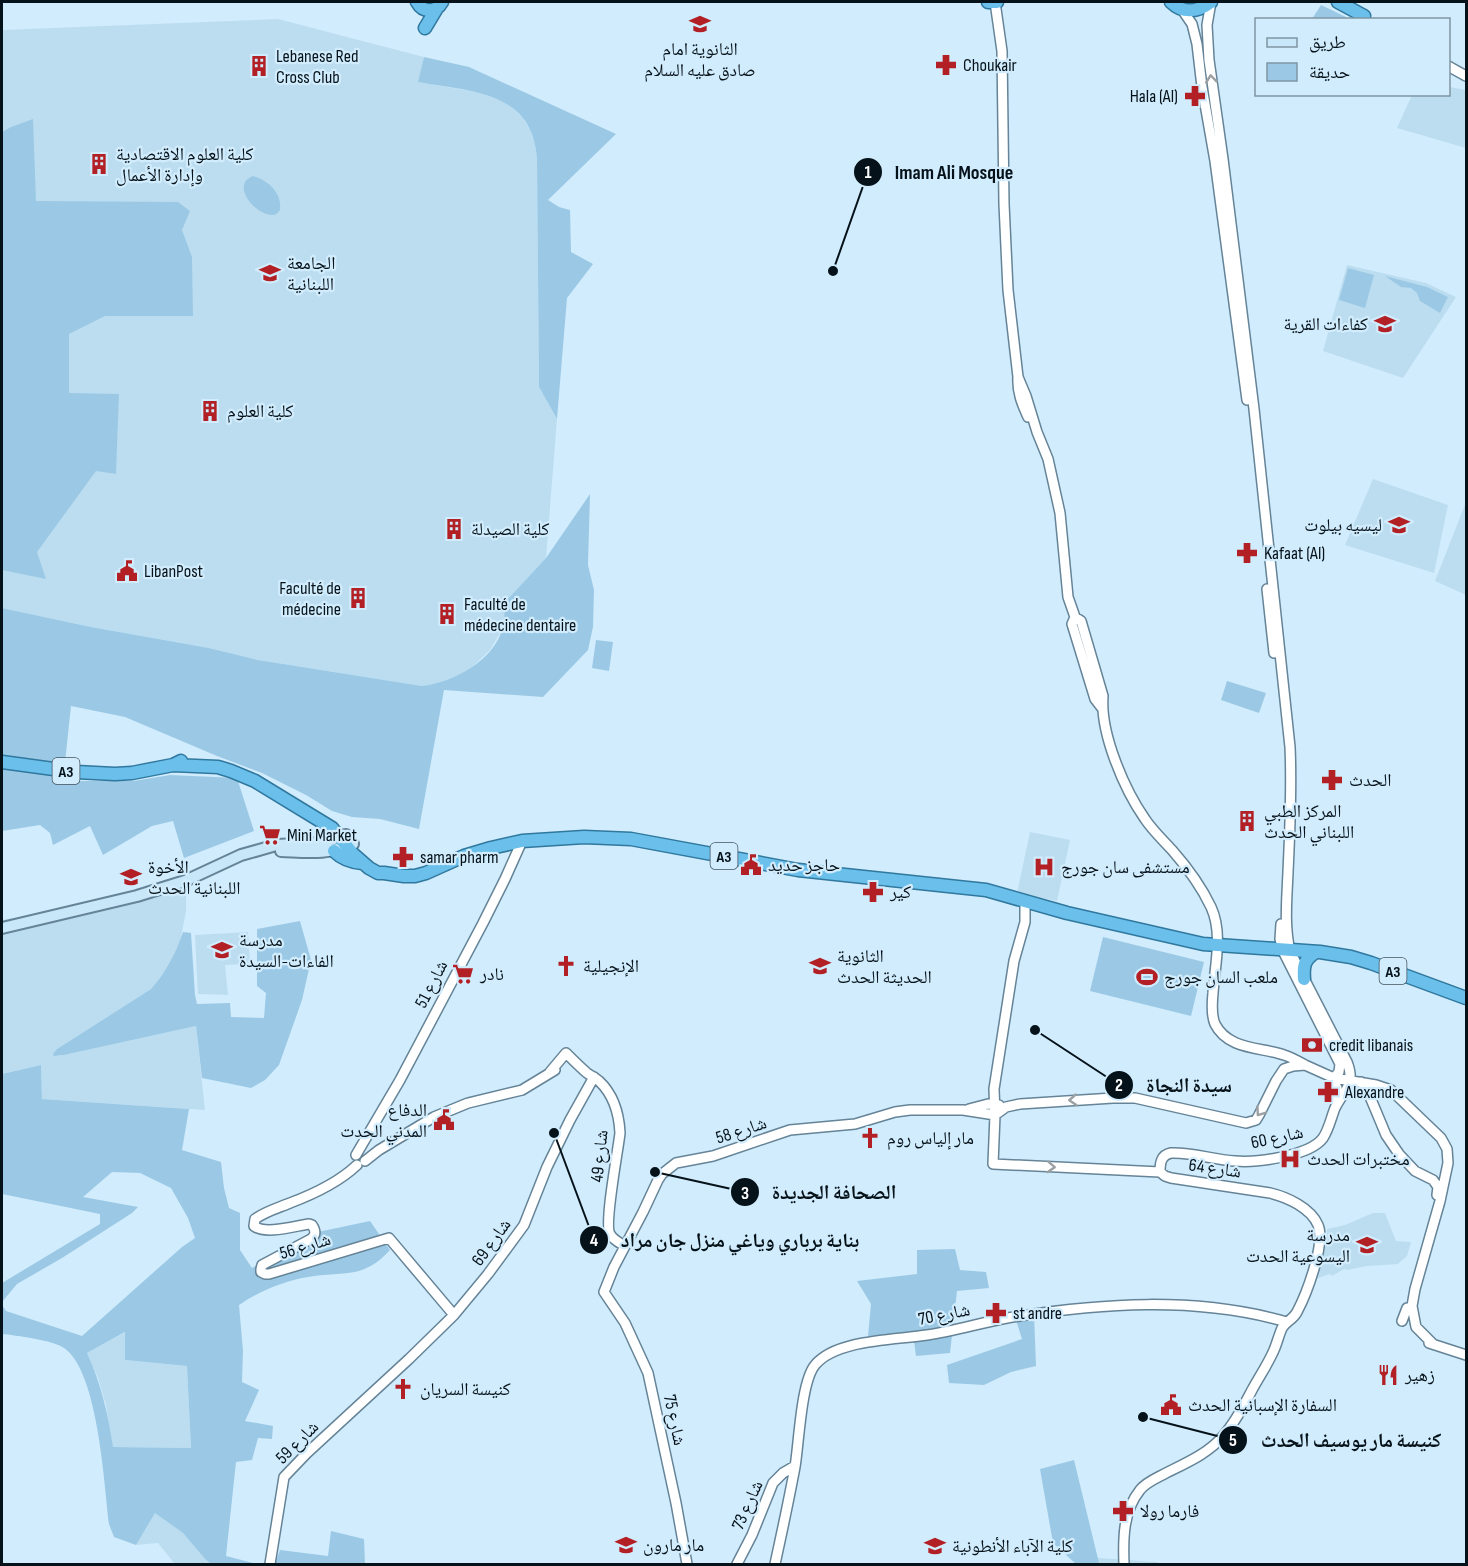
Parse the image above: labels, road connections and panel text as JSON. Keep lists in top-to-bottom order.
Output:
{
  "streets": {
    "highway": ["A3"],
    "street": [
      "شارع 51",
      "شارع 58",
      "شارع 60",
      "شارع 49",
      "شارع 64",
      "شارع 69",
      "شارع 56",
      "شارع 70",
      "شارع 75",
      "شارع 59",
      "شارع 73"
    ]
  },
  "crossings": [
    ["A3", "شارع 51"],
    ["شارع 51", "شارع 56"],
    ["شارع 58", "شارع 49"],
    ["شارع 58", "شارع 64"],
    ["شارع 58", "شارع 75"],
    ["شارع 60", "شارع 64"],
    ["شارع 49", "شارع 69"],
    ["شارع 64", "شارع 70"],
    ["شارع 69", "شارع 56"],
    ["شارع 69", "شارع 59"],
    ["شارع 70", "شارع 73"]
  ],
  "places": {
    "school or university": [
      "الثانویة امام صادق عليه السلام",
      "الجامعة اللبنانية",
      "كفاءات القرية",
      "ليسيه بيلوت",
      "الأخوة اللبنانية الحدث",
      "مدرسة الفاءات-السيدة",
      "الثانوية الحديثة الحدث",
      "مدرسة اليسوعية الحدت",
      "مار مارون",
      "كلية الآباء الأنطونية"
    ],
    "pharmacy": [
      "Choukair",
      "Hala (Al)",
      "Kafaat (Al)",
      "الحدث",
      "samar pharm",
      "كير",
      "Alexandre",
      "st andre",
      "فارما رولا"
    ],
    "building": [
      "Lebanese Red Cross Club",
      "كلية العلوم الاقتصادية وإدارة الأعمال",
      "كلية العلوم",
      "كلية الصيدلة",
      "Faculté de médecine",
      "Faculté de médecine dentaire",
      "المركز الطبي اللبناني الحدث"
    ],
    "other": [
      "Imam Ali Mosque",
      "سيدة النجاة",
      "بناية برباري وياغي منزل جان مراد",
      "الصحافة الجديدة",
      "كنيسة مار يوسيف الحدث"
    ],
    "public building": [
      "LibanPost",
      "حاجز حديد",
      "الدفاع المدني الحدت",
      "السفارة الإسبانية الحدث"
    ],
    "supermarket": ["Mini Market", "نادر"],
    "hospital": ["مستشفى سان جورج", "مختبرات الحدث"],
    "church": ["الإنجيلية", "مار إلياس روم", "كنيسة السريان"],
    "sports": ["ملعب السان جورج"],
    "bank": ["credit libanais"],
    "restaurant": ["زهير"]
  },
  "legend": ["طريق", "حديقة"]
}
